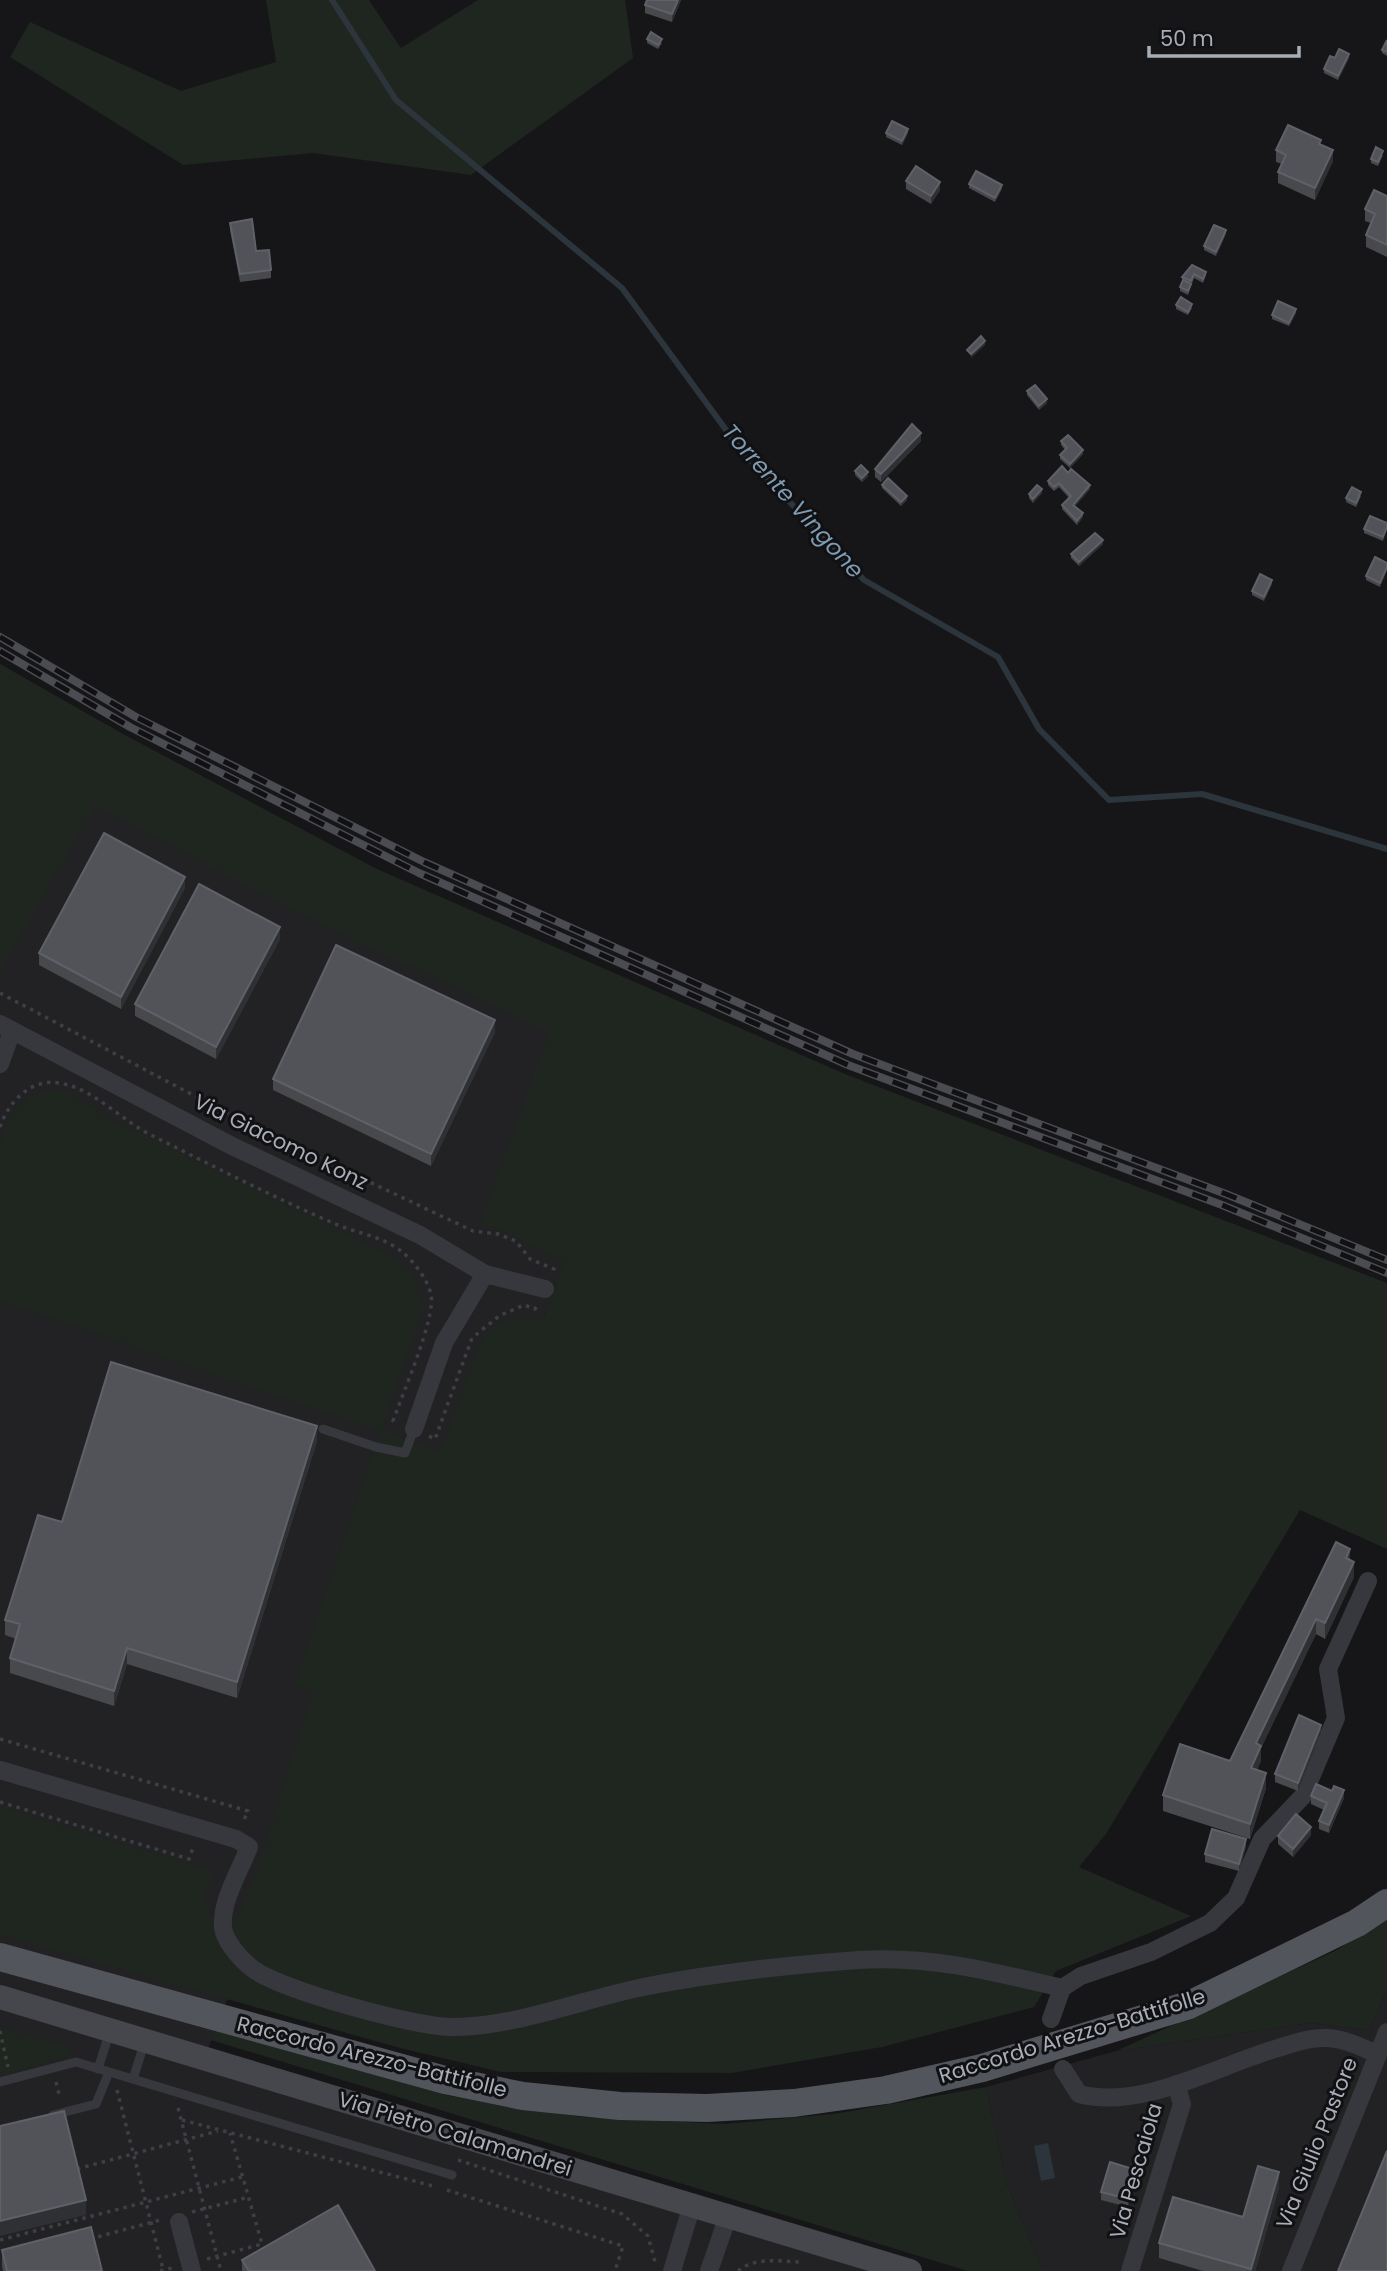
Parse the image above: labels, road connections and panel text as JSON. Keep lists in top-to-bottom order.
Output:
{
  "streets": {
    "main road": ["Raccordo Arezzo-Battifolle", "Via Pietro Calamandrei"],
    "street": ["Via Giacomo Konz", "Via Giulio Pastore", "Via Pescaiola"]
  },
  "water": ["Torrente Vingone"],
  "scale_bar": "50 m"
}
